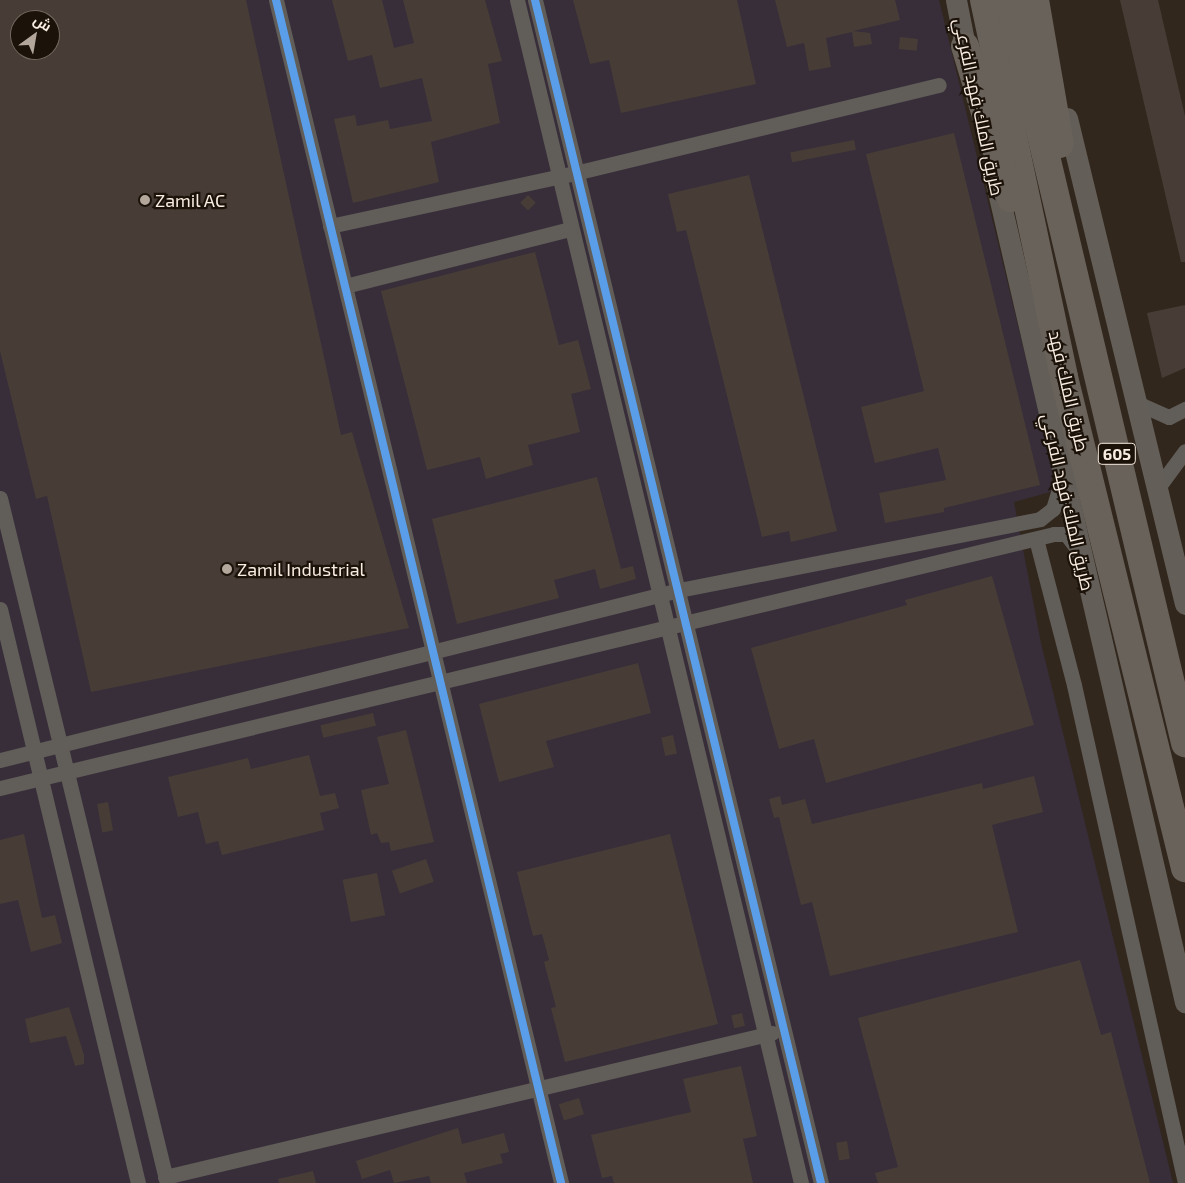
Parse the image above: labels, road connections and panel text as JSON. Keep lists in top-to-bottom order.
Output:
{
  "streets": {
    "highway": ["طريق الملك فهد", "605"],
    "main road": ["طريق الملك فهد الفرعي"]
  },
  "places": ["Zamil AC", "Zamil Industrial"],
  "north": "top right"
}
